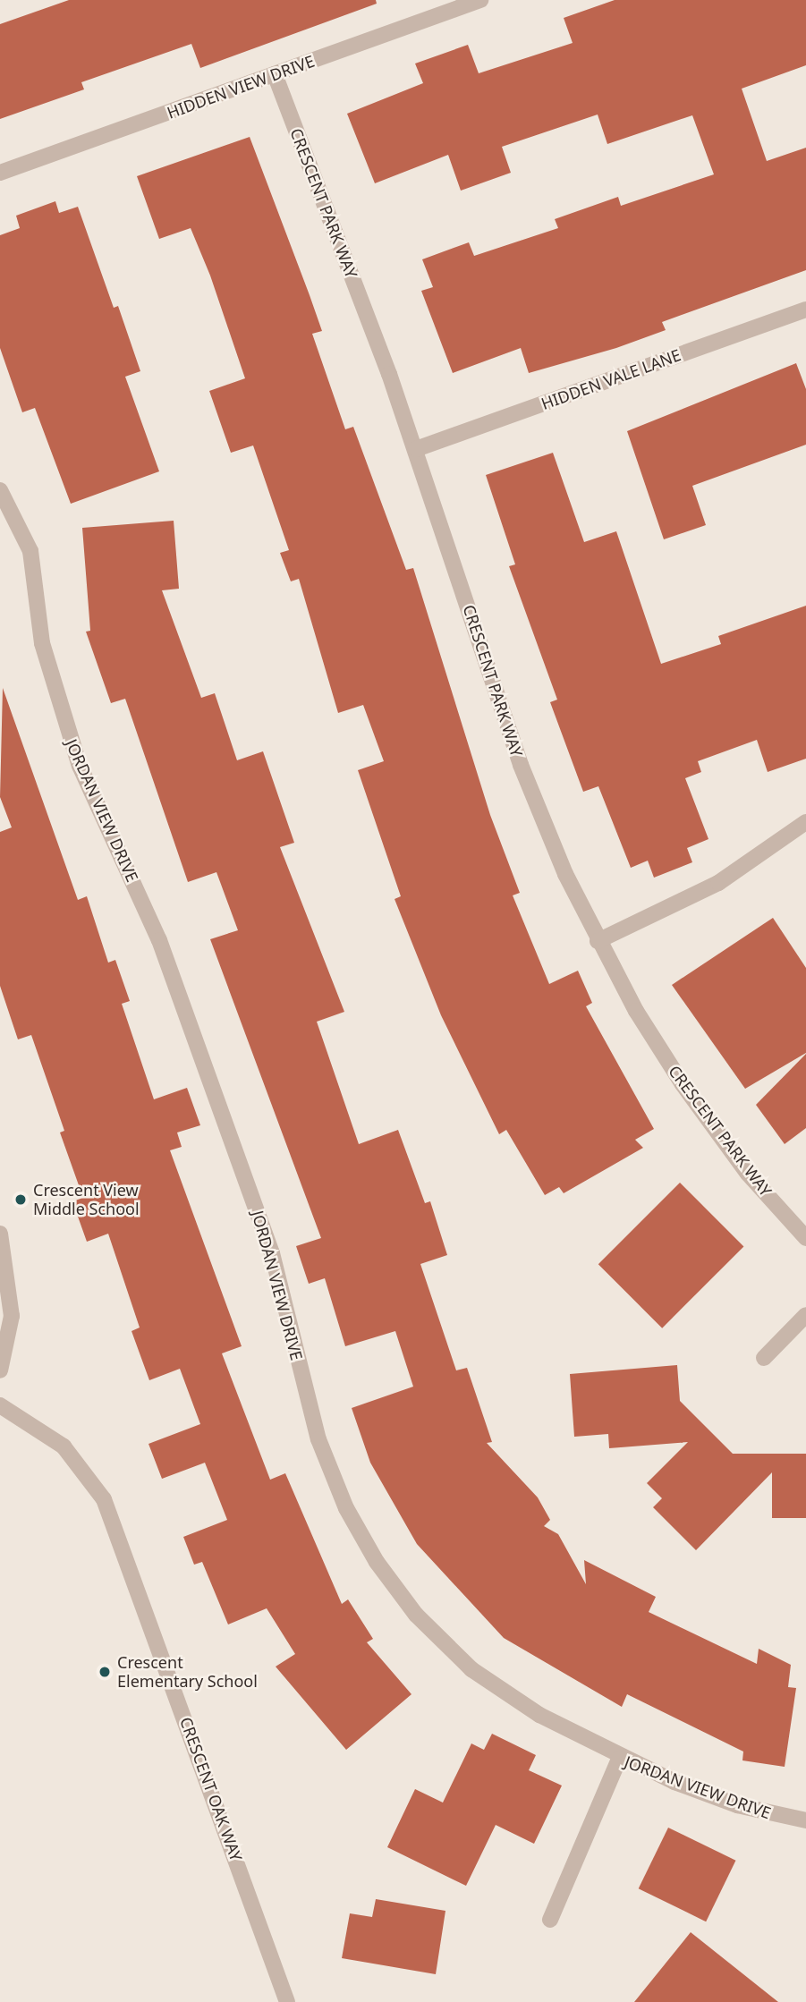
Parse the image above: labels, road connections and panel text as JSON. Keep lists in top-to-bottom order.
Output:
{
  "streets": {
    "street": [
      "HIDDEN VIEW DRIVE",
      "CRESCENT PARK WAY",
      "HIDDEN VALE LANE",
      "JORDAN VIEW DRIVE",
      "CRESCENT OAK WAY"
    ]
  },
  "crossings": [
    ["HIDDEN VIEW DRIVE", "CRESCENT PARK WAY"],
    ["CRESCENT PARK WAY", "HIDDEN VALE LANE"]
  ],
  "places": ["Crescent View Middle School", "Crescent Elementary School"]
}
